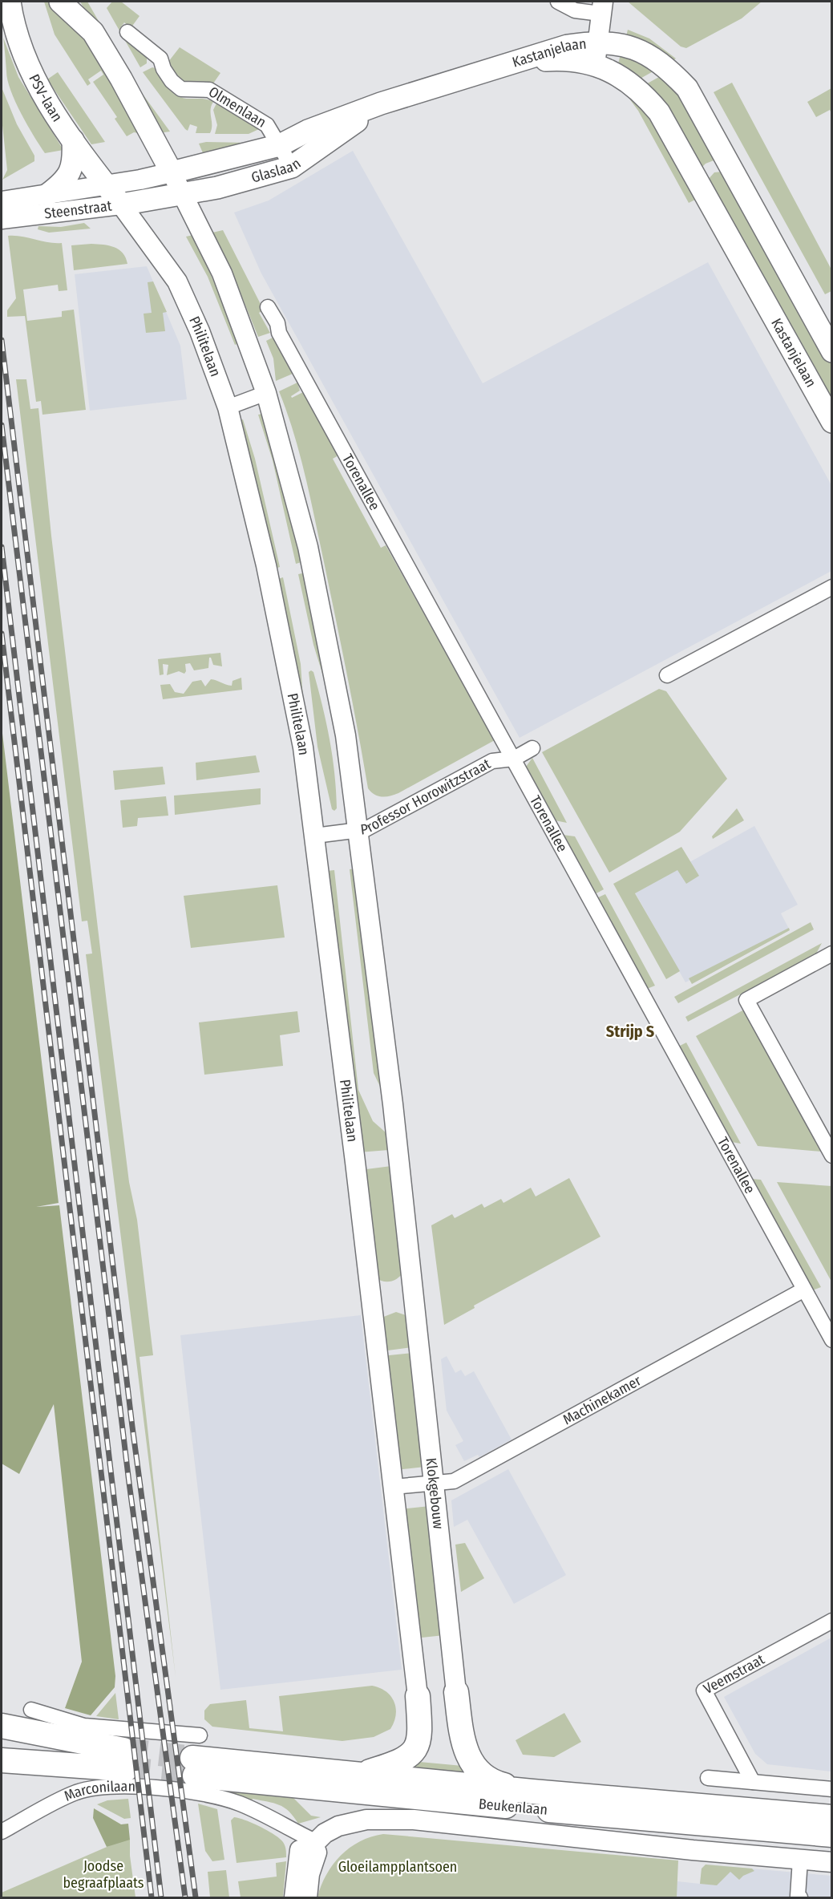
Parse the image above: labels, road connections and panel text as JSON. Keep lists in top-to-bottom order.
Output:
{
  "streets": {
    "main road": [
      "Kastanjelaan",
      "PSV-laan",
      "Glaslaan",
      "Steenstraat",
      "Philitelaan",
      "Marconilaan",
      "Beukenlaan"
    ],
    "street": [
      "Olmenlaan",
      "Torenallee",
      "Professor Horowitzstraat",
      "Machinekamer",
      "Klokgebouw",
      "Veemstraat"
    ]
  },
  "crossings": [
    ["Kastanjelaan", "Glaslaan"],
    ["PSV-laan", "Glaslaan"],
    ["PSV-laan", "Steenstraat"],
    ["PSV-laan", "Philitelaan"],
    ["Olmenlaan", "Glaslaan"],
    ["Glaslaan", "Steenstraat"],
    ["Glaslaan", "Philitelaan"],
    ["Steenstraat", "Philitelaan"],
    ["Philitelaan", "Professor Horowitzstraat"],
    ["Philitelaan", "Machinekamer"],
    ["Torenallee", "Professor Horowitzstraat"],
    ["Torenallee", "Machinekamer"],
    ["Professor Horowitzstraat", "Klokgebouw"],
    ["Machinekamer", "Klokgebouw"],
    ["Marconilaan", "Beukenlaan"]
  ],
  "districts": ["Strijp S"],
  "parks": ["Joodse begraafplaats", "Gloeilampplantsoen"]
}
